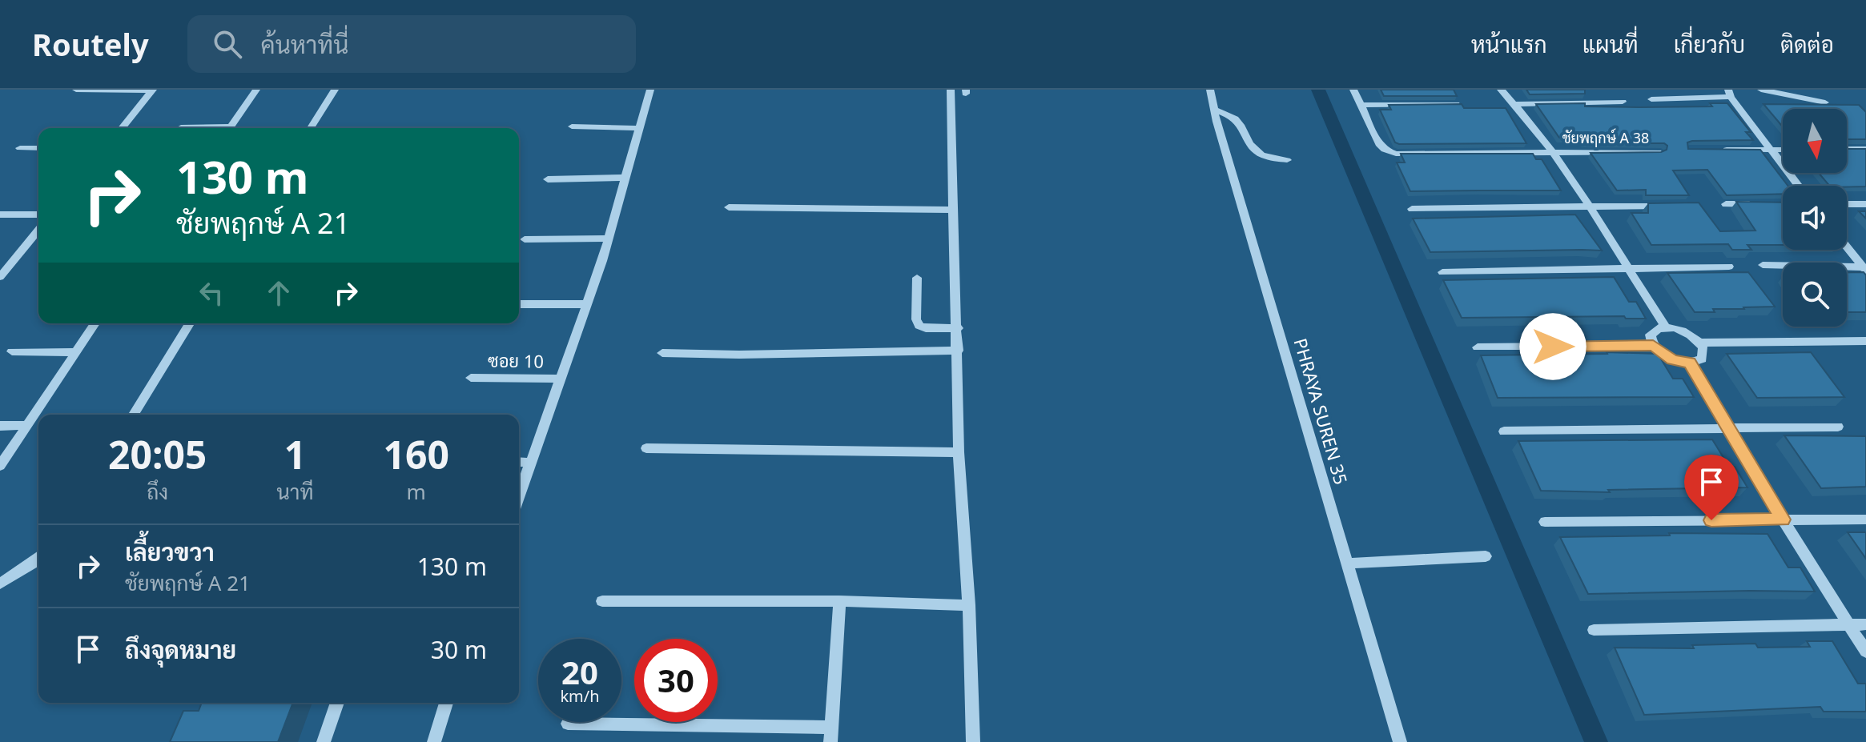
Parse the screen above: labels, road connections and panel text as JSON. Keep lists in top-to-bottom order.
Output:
{
  "streets": {
    "street": ["ชัยพฤกษ์ A 38", "ซอย 10", "PHRAYA SUREN 35"]
  },
  "north": "bottom",
  "page": {
    "header": "Routely",
    "search": "ค้นหาที่นี่",
    "nav": [
      "หน้าแรก",
      "แผนที่",
      "เกี่ยวกับ",
      "ติดต่อ"
    ],
    "turn": ["130 m", "ชัยพฤกษ์ A 21"],
    "eta": [
      "20:05",
      "ถึง",
      "1",
      "นาที",
      "160",
      "m"
    ],
    "list": [
      {
        "name": "เลี้ยวขวา",
        "note": "ชัยพฤกษ์ A 21",
        "value": "130 m"
      },
      {
        "name": "ถึงจุดหมาย",
        "value": "30 m"
      }
    ],
    "speed": "20 km/h",
    "limit": "30"
  }
}
